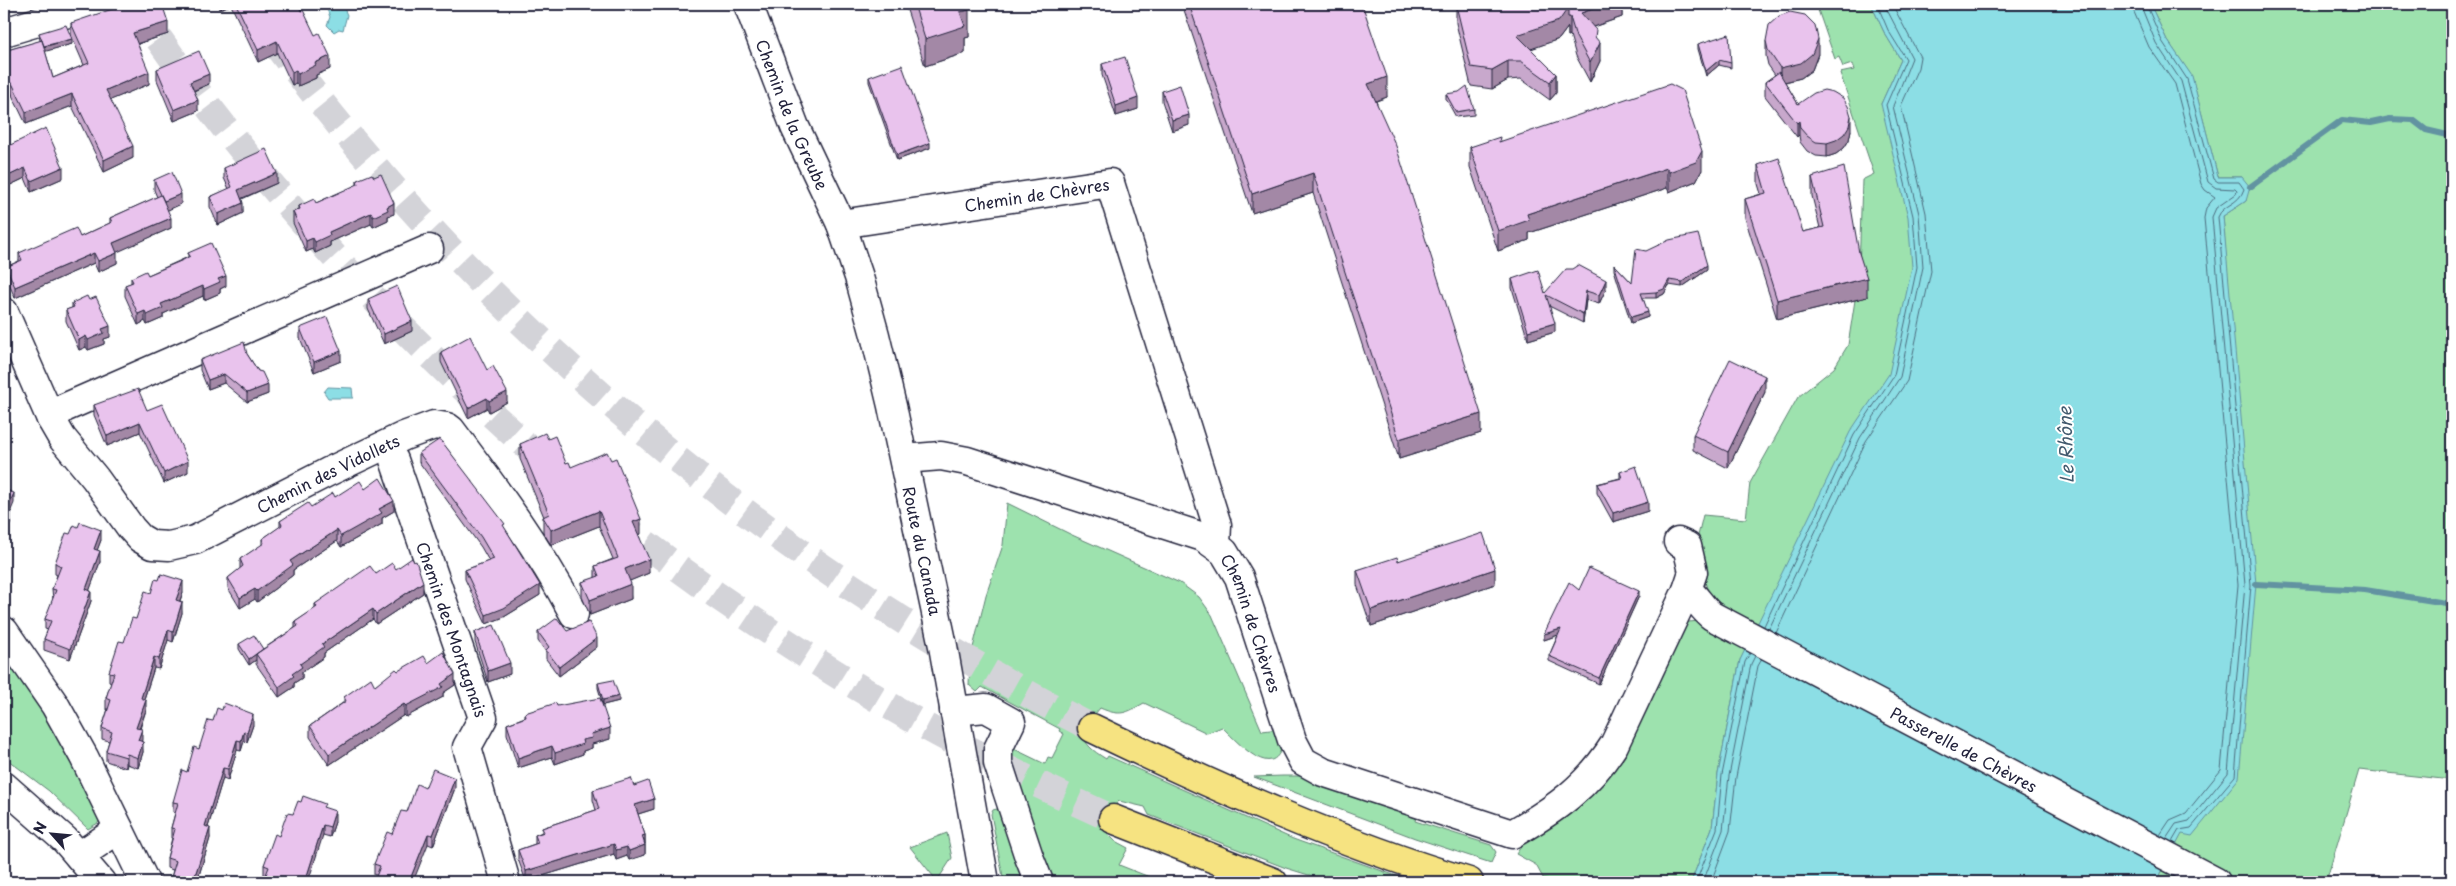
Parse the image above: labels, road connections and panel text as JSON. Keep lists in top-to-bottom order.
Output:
{
  "streets": {
    "street": [
      "Chemin de la Greube",
      "Chemin de Chèvres",
      "Chemin des Vidollets",
      "Route du Canada",
      "Chemin des Montagnais",
      "Passerelle de Chèvres"
    ]
  },
  "crossings": [
    ["Chemin de la Greube", "Chemin de Chèvres"],
    ["Chemin de la Greube", "Route du Canada"],
    ["Chemin de Chèvres", "Route du Canada"],
    ["Chemin de Chèvres", "Passerelle de Chèvres"]
  ],
  "water": ["Le Rhône"],
  "north": "top left"
}
